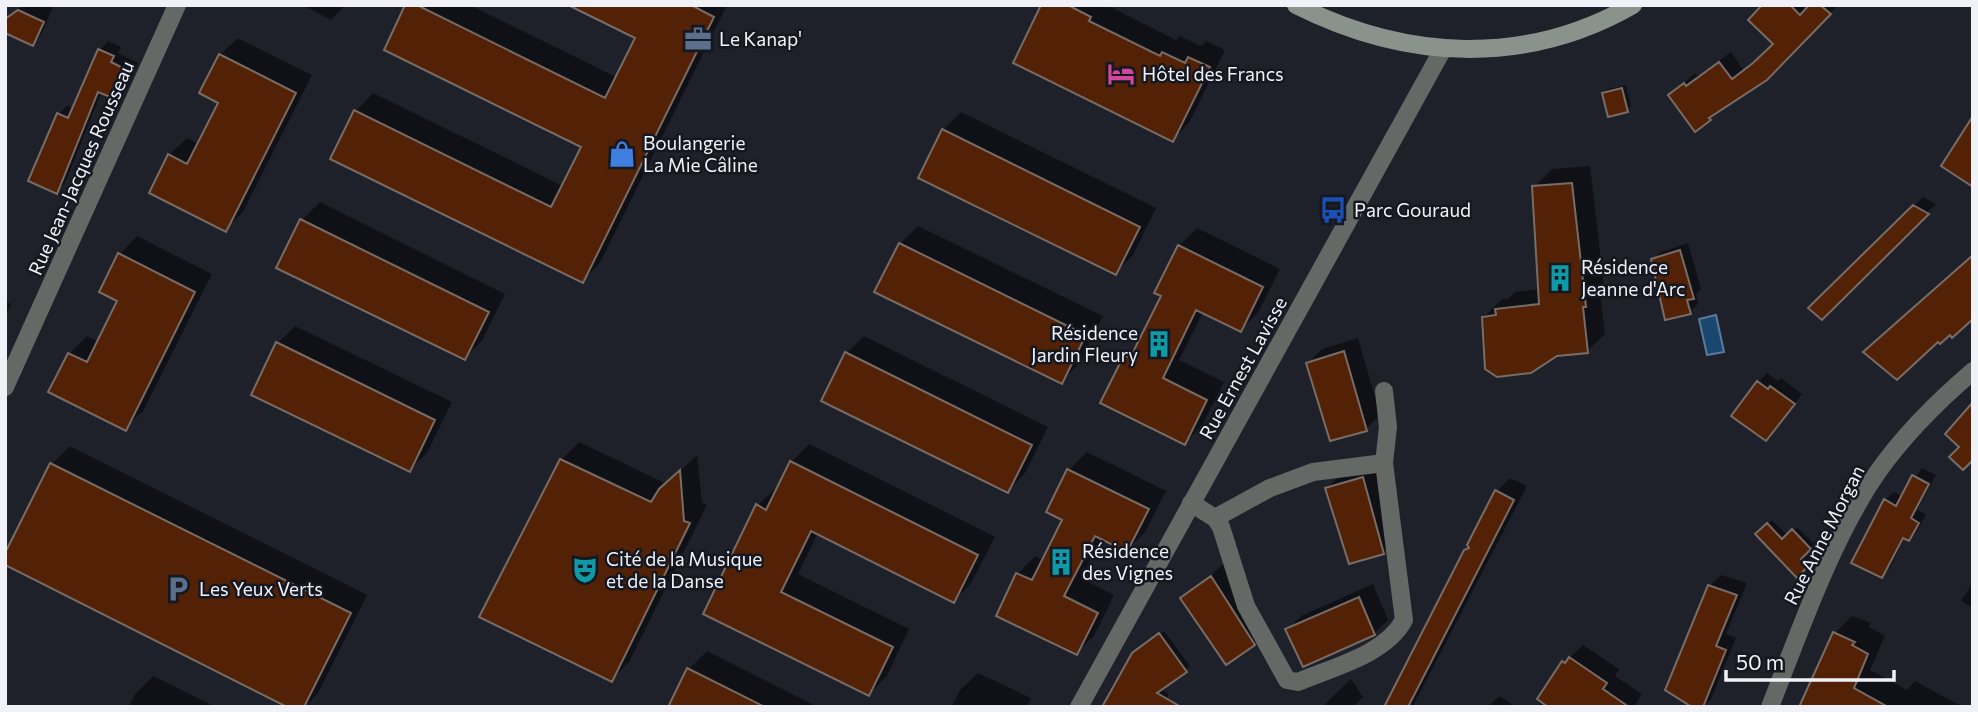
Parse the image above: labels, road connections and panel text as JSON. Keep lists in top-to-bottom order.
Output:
{
  "streets": {
    "street": ["Rue Jean-Jacques Rousseau", "Rue Ernest Lavisse", "Rue Anne Morgan"]
  },
  "places": {
    "office": ["Le Kanap'"],
    "hotel": ["Hôtel des Francs"],
    "shop": ["Boulangerie La Mie Câline"],
    "bus stop": ["Parc Gouraud"],
    "building": ["Résidence Jeanne d'Arc", "Résidence Jardin Fleury", "Résidence des Vignes"],
    "theatre": ["Cité de la Musique et de la Danse"],
    "parking": ["Les Yeux Verts"]
  },
  "scale_bar": "50 m"
}
